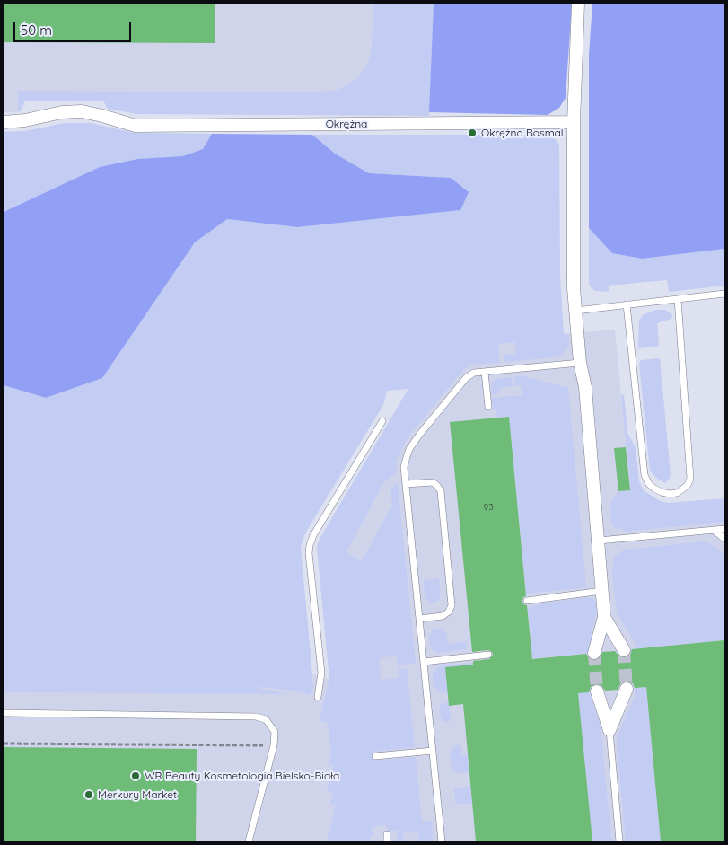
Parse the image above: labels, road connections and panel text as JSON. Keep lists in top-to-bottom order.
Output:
{
  "streets": {
    "street": ["Okrężna"]
  },
  "places": ["Okrężna Bosmal", "WR Beauty Kosmetologia Bielsko-Biała", "Merkury Market"],
  "house_numbers": ["93"],
  "scale_bar": "50 m"
}
